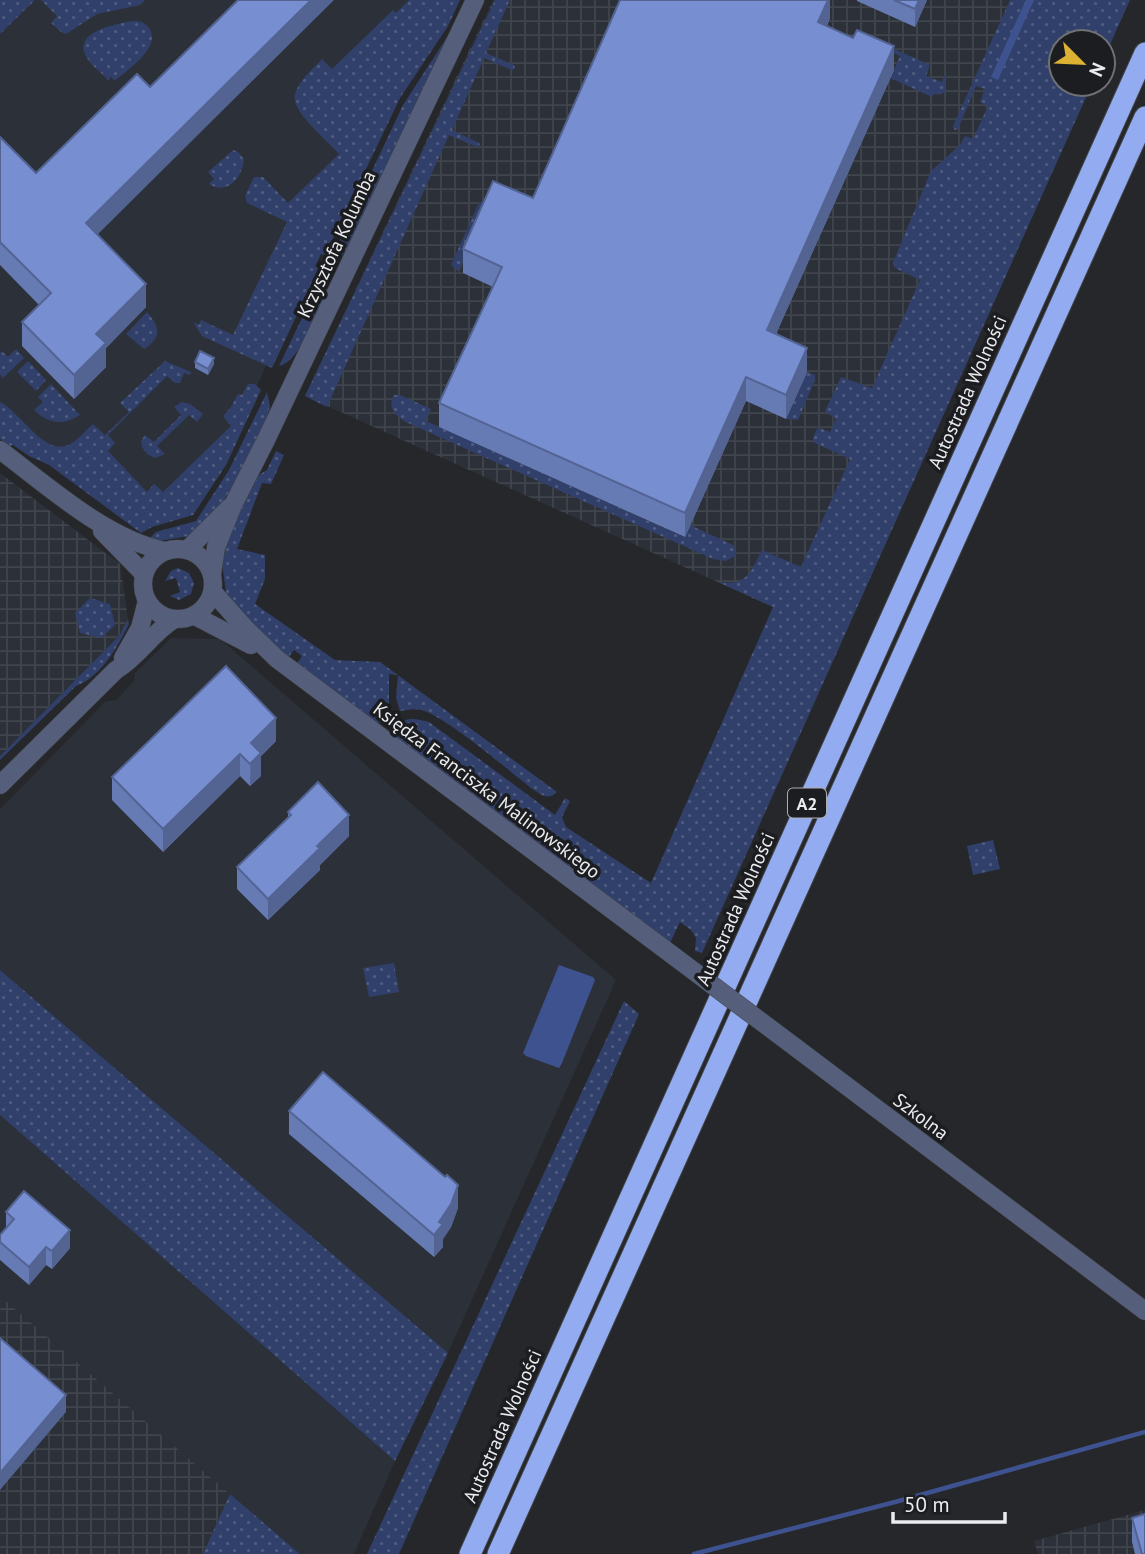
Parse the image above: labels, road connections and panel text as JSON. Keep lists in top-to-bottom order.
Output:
{
  "streets": {
    "highway": ["Autostrada Wolności", "A2"],
    "street": ["Krzysztofa Kolumba", "Księdza Franciszka Malinowskiego", "Szkolna"]
  },
  "crossings": [
    ["Krzysztofa Kolumba", "Księdza Franciszka Malinowskiego"],
    ["Księdza Franciszka Malinowskiego", "Szkolna"]
  ],
  "scale_bar": "50 m",
  "north": "bottom right"
}
